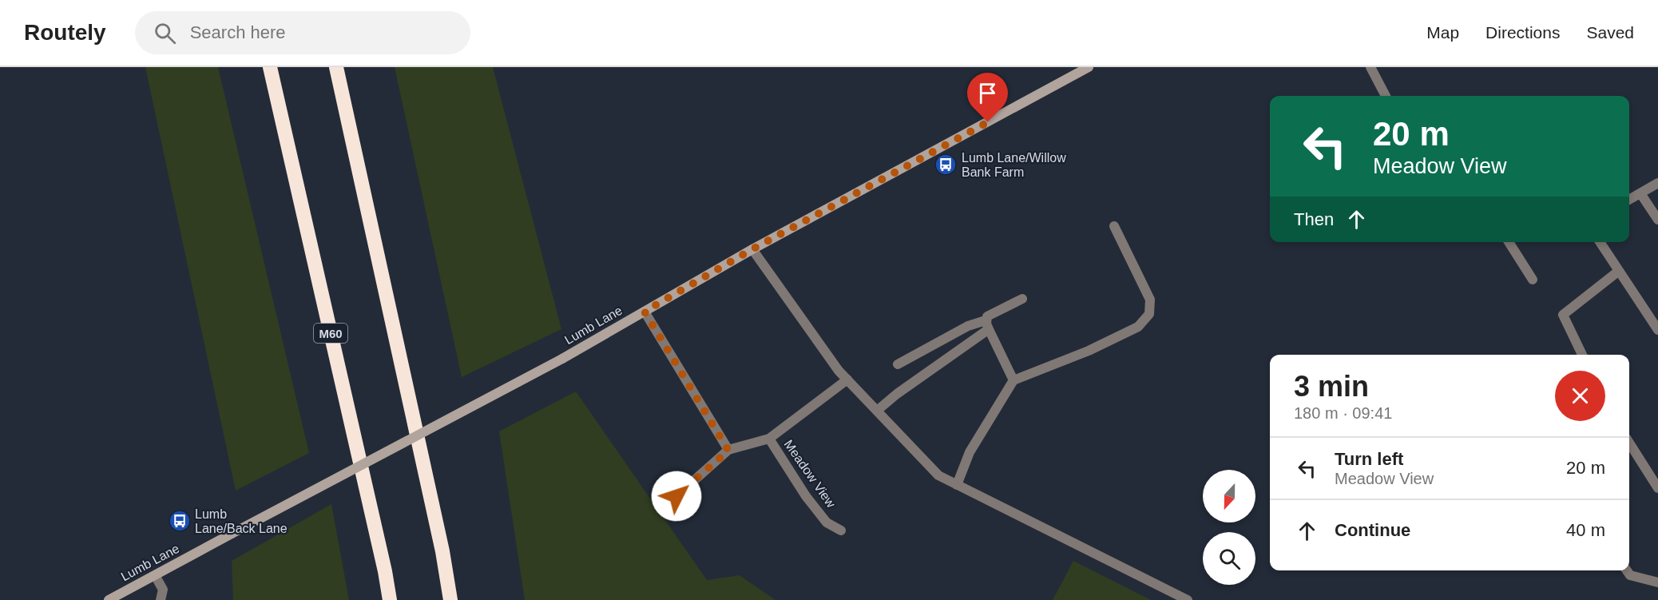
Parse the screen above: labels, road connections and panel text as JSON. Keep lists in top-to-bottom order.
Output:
{
  "streets": {
    "highway": ["M60"],
    "street": ["Lumb Lane", "Meadow View"]
  },
  "places": {
    "bus stop": ["Lumb Lane/Willow Bank Farm", "Lumb Lane/Back Lane"]
  },
  "north": "bottom",
  "page": {
    "header": "Routely",
    "search": "Search here",
    "nav": ["Map", "Directions", "Saved"],
    "turn": ["20 m", "Meadow View"],
    "then": "Then",
    "heading": ["3 min", "180 m · 09:41"],
    "list": [
      {
        "name": "Turn left",
        "note": "Meadow View",
        "value": "20 m"
      },
      {
        "name": "Continue",
        "value": "40 m"
      }
    ]
  }
}
